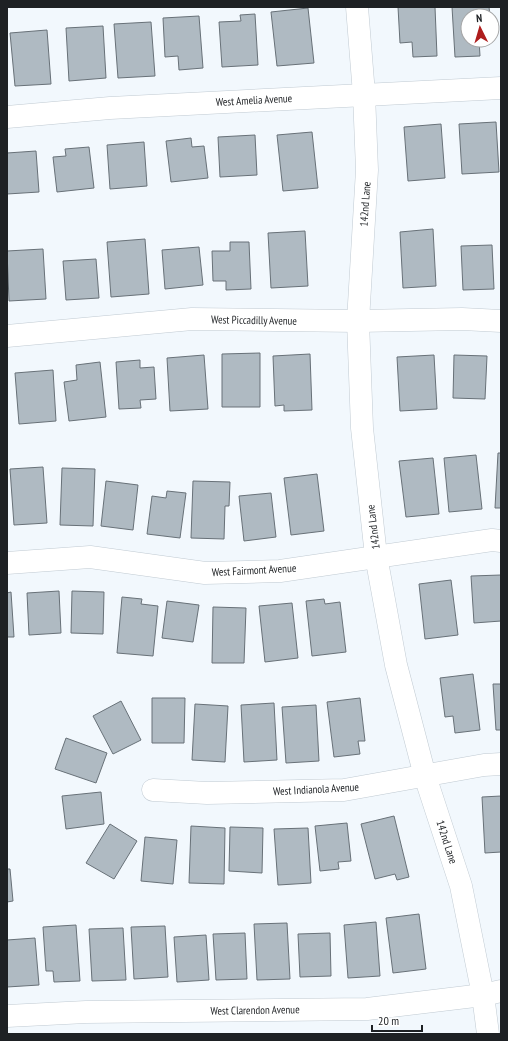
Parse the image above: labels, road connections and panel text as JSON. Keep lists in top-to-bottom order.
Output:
{
  "streets": {
    "street": [
      "West Amelia Avenue",
      "142nd Lane",
      "West Piccadilly Avenue",
      "West Fairmont Avenue",
      "West Indianola Avenue",
      "West Clarendon Avenue"
    ]
  },
  "crossings": [
    ["West Amelia Avenue", "142nd Lane"],
    ["142nd Lane", "West Piccadilly Avenue"],
    ["142nd Lane", "West Fairmont Avenue"],
    ["142nd Lane", "West Indianola Avenue"],
    ["142nd Lane", "West Clarendon Avenue"]
  ],
  "scale_bar": "20 m",
  "north": "top"
}
